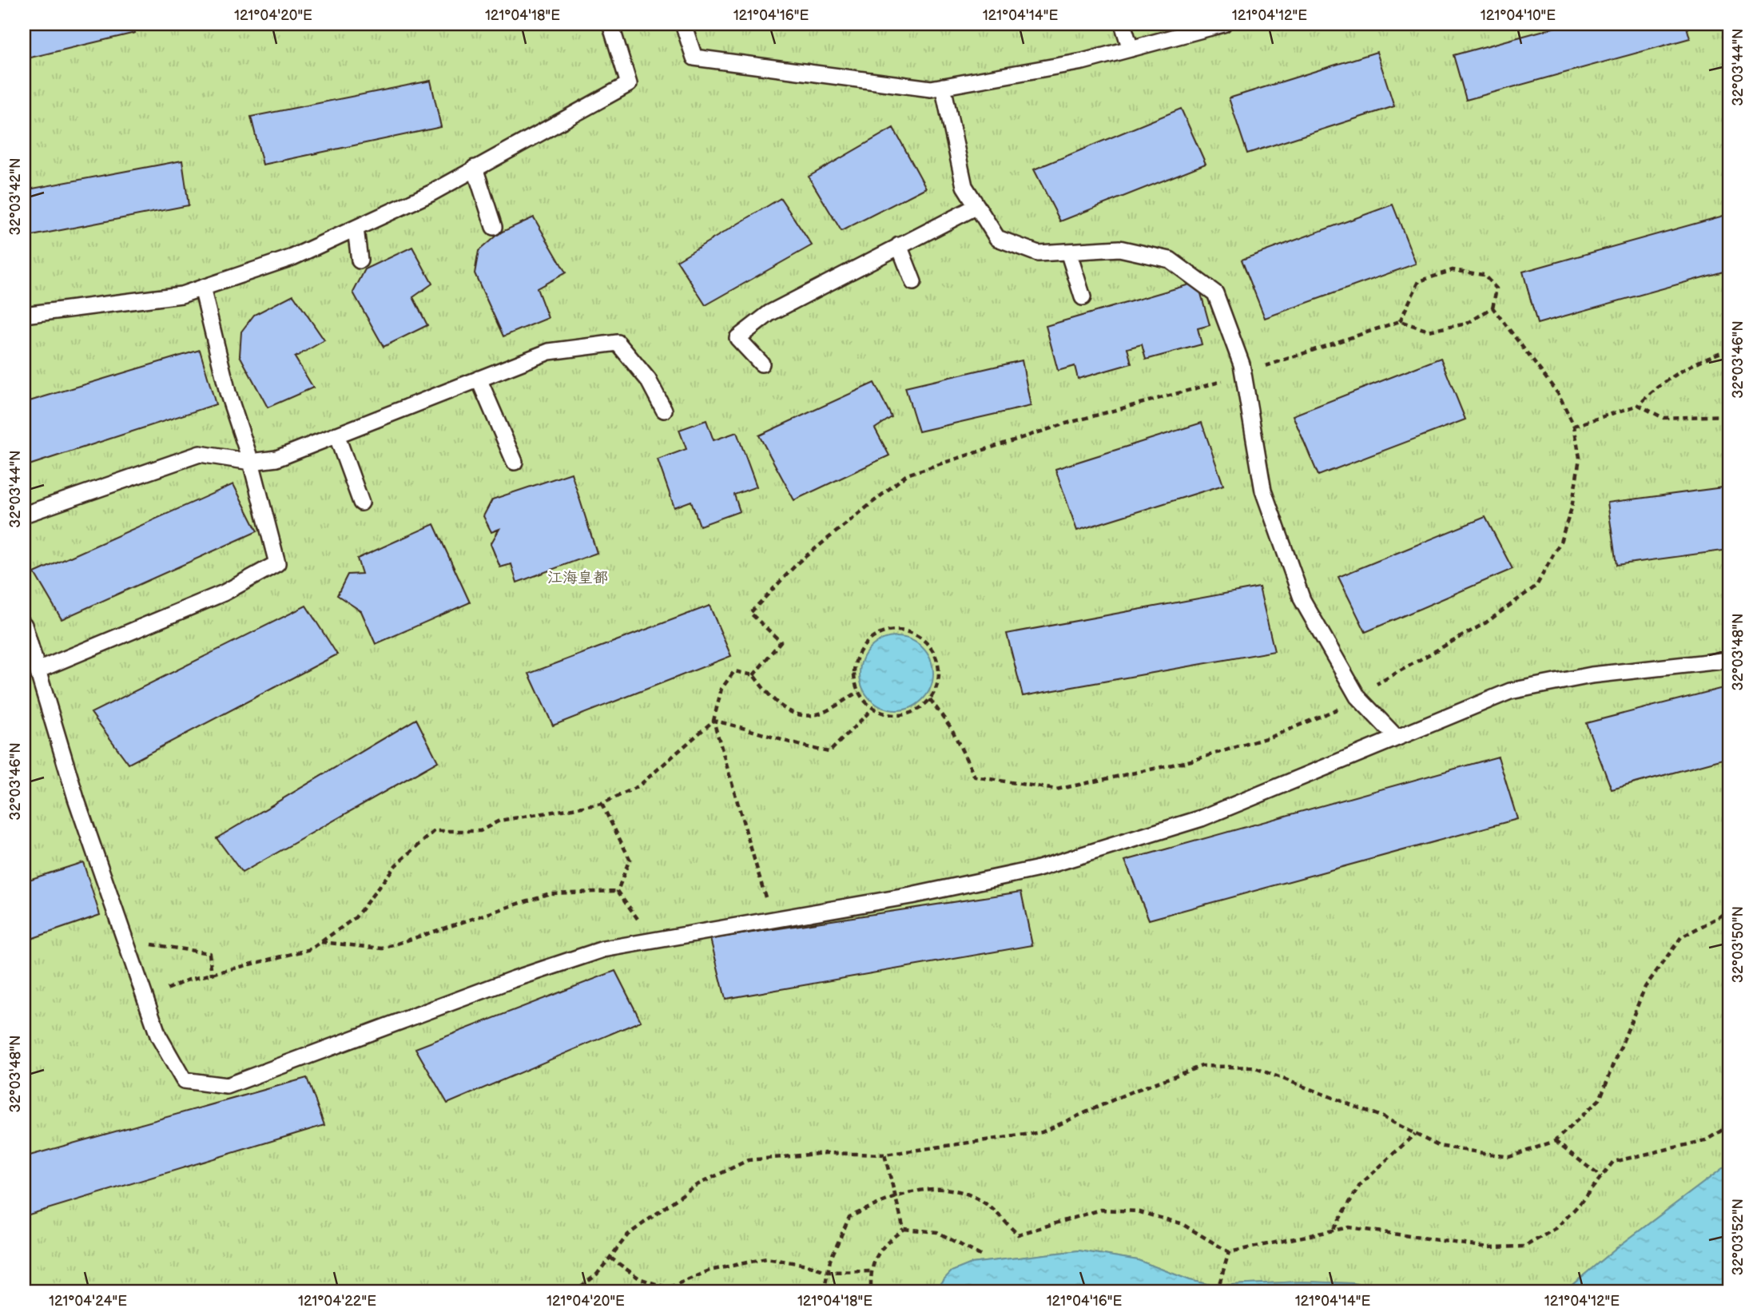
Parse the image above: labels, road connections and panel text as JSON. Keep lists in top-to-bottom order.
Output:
{
  "parks": ["江海皇都"],
  "coordinates": [
    "121°04'20\"E",
    "121°04'18\"E",
    "121°04'16\"E",
    "121°04'14\"E",
    "121°04'12\"E",
    "121°04'10\"E",
    "32°03'44\"N",
    "32°03'42\"N",
    "32°03'46\"N",
    "32°03'48\"N",
    "32°03'50\"N",
    "32°03'52\"N",
    "121°04'24\"E",
    "121°04'22\"E"
  ]
}
